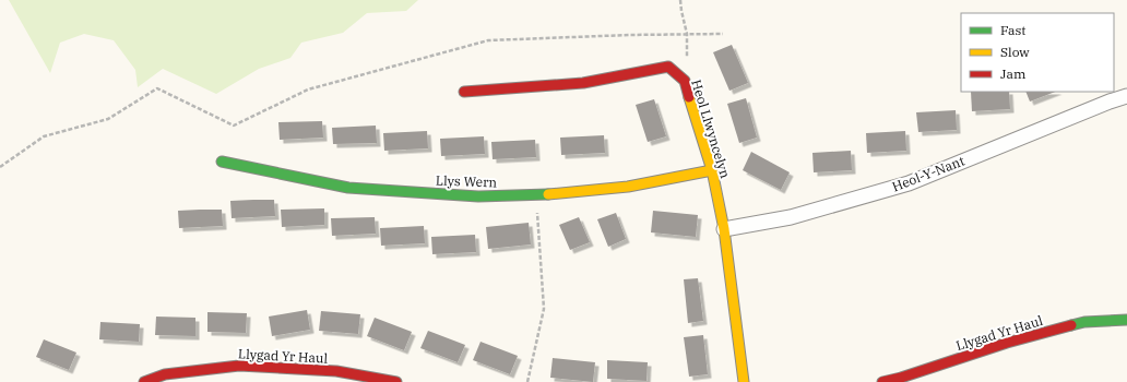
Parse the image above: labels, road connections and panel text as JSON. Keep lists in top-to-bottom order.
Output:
{
  "streets": {
    "street": [
      "Heol Llwyncelyn",
      "Heol-Y-Nant",
      "Llys Wern",
      "Llygad Yr Haul"
    ]
  },
  "crossings": [
    ["Heol Llwyncelyn", "Heol-Y-Nant"],
    ["Heol Llwyncelyn", "Llys Wern"]
  ],
  "legend": ["Fast", "Slow", "Jam"]
}
